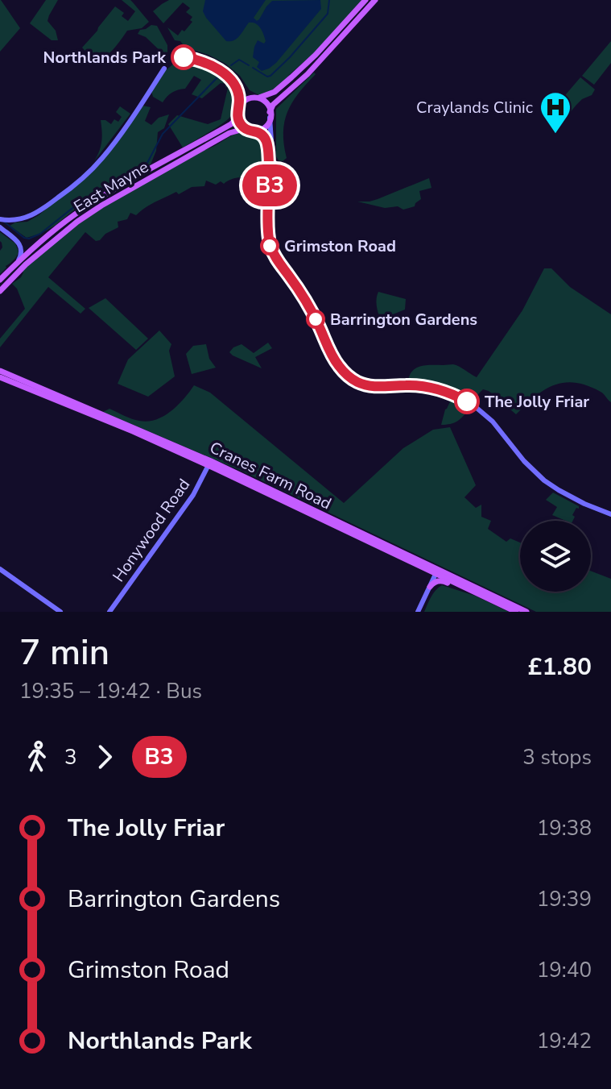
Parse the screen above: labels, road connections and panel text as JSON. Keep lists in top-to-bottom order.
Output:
{
  "streets": {
    "main road": ["East Mayne", "Cranes Farm Road"],
    "street": ["Honywood Road"]
  },
  "crossings": [
    ["Cranes Farm Road", "Honywood Road"]
  ],
  "places": {
    "other": [
      "Northlands Park",
      "Grimston Road",
      "Barrington Gardens",
      "The Jolly Friar"
    ],
    "hospital": ["Craylands Clinic"]
  },
  "lines": ["bus line B3"],
  "page": {
    "on_map": "B3",
    "heading": ["7 min", "19:35 – 19:42 · Bus", "£1.80"],
    "legs": ["3", "B3", "3 stops"],
    "list": [
      {
        "name": "The Jolly Friar",
        "value": "19:38"
      },
      {
        "name": "Barrington Gardens",
        "value": "19:39"
      },
      {
        "name": "Grimston Road",
        "value": "19:40"
      },
      {
        "name": "Northlands Park",
        "value": "19:42"
      }
    ]
  }
}
